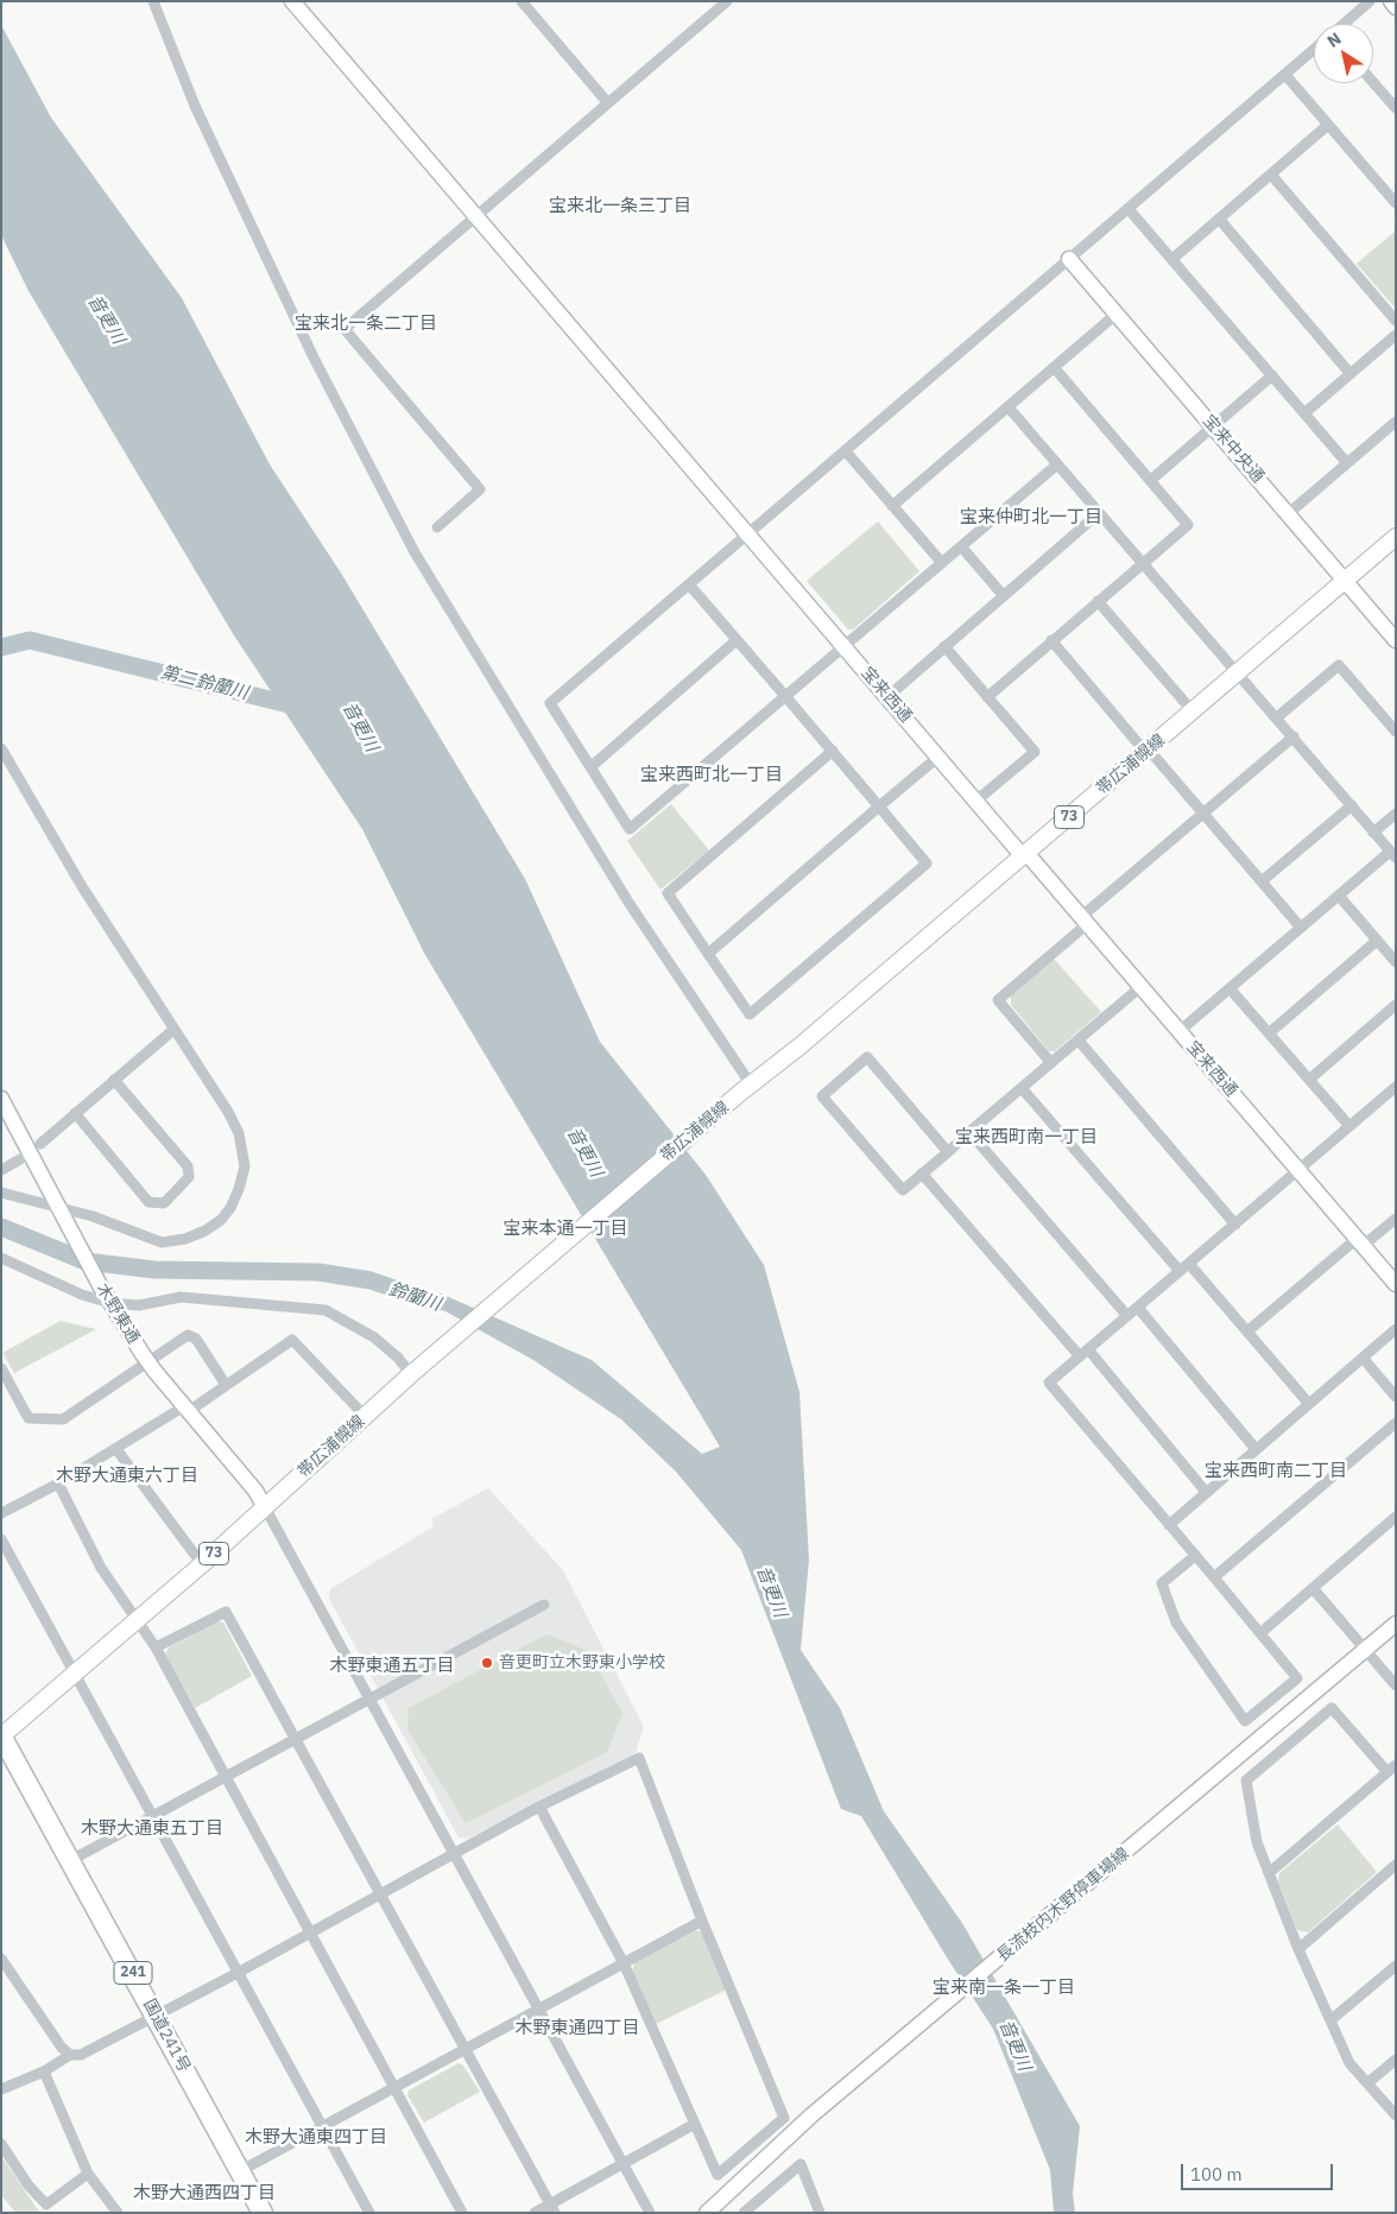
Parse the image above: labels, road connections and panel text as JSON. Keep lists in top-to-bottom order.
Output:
{
  "streets": {
    "highway": ["241", "国道241号"],
    "main road": ["帯広浦幌線", "73"],
    "street": [
      "宝来中央通",
      "宝来西通",
      "木野東通",
      "長流枝内木野停車場線"
    ]
  },
  "crossings": [
    ["宝来中央通", "帯広浦幌線"],
    ["宝来西通", "帯広浦幌線"],
    ["帯広浦幌線", "木野東通"],
    ["帯広浦幌線", "国道241号"]
  ],
  "districts": [
    "宝来北一条三丁目",
    "宝来北一条二丁目",
    "宝来仲町北一丁目",
    "宝来西町北一丁目",
    "宝来西町南一丁目",
    "宝来本通一丁目",
    "宝来西町南二丁目",
    "木野大通東六丁目",
    "木野東通五丁目",
    "木野大通東五丁目",
    "宝来南一条一丁目",
    "木野東通四丁目",
    "木野大通東四丁目",
    "木野大通西四丁目"
  ],
  "water": ["音更川", "第二鈴蘭川", "鈴蘭川"],
  "places": ["音更町立木野東小学校"],
  "scale_bar": "100 m",
  "north": "top left"
}
